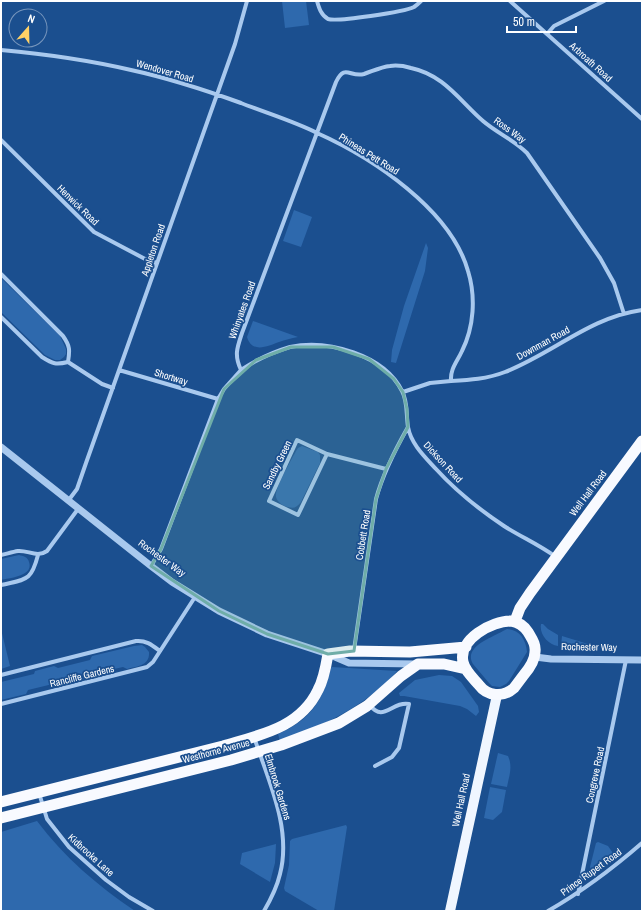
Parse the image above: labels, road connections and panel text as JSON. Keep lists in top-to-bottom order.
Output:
{
  "streets": {
    "highway": ["Well Hall Road", "Rochester Way", "Westhorne Avenue"],
    "street": [
      "Arbroath Road",
      "Wendover Road",
      "Ross Way",
      "Phineas Pett Road",
      "Henwick Road",
      "Appleton Road",
      "Whinyates Road",
      "Downman Road",
      "Shortway",
      "Dickson Road",
      "Sandby Green",
      "Cobbett Road",
      "Rancliffe Gardens",
      "Congreve Road",
      "Elmbrook Gardens",
      "Kidbrooke Lane",
      "Prince Rupert Road"
    ]
  },
  "crossings": [
    ["Wendover Road", "Phineas Pett Road"],
    ["Wendover Road", "Appleton Road"],
    ["Wendover Road", "Whinyates Road"],
    ["Ross Way", "Whinyates Road"],
    ["Ross Way", "Downman Road"],
    ["Phineas Pett Road", "Whinyates Road"],
    ["Phineas Pett Road", "Downman Road"],
    ["Henwick Road", "Appleton Road"],
    ["Appleton Road", "Shortway"],
    ["Appleton Road", "Rochester Way"],
    ["Whinyates Road", "Dickson Road"],
    ["Dickson Road", "Well Hall Road"],
    ["Dickson Road", "Cobbett Road"],
    ["Sandby Green", "Cobbett Road"],
    ["Well Hall Road", "Rochester Way"],
    ["Cobbett Road", "Rochester Way"],
    ["Rochester Way", "Rancliffe Gardens"],
    ["Rochester Way", "Westhorne Avenue"],
    ["Rochester Way", "Congreve Road"],
    ["Westhorne Avenue", "Elmbrook Gardens"],
    ["Westhorne Avenue", "Kidbrooke Lane"],
    ["Congreve Road", "Prince Rupert Road"]
  ],
  "scale_bar": "50 m",
  "north": "top"
}
